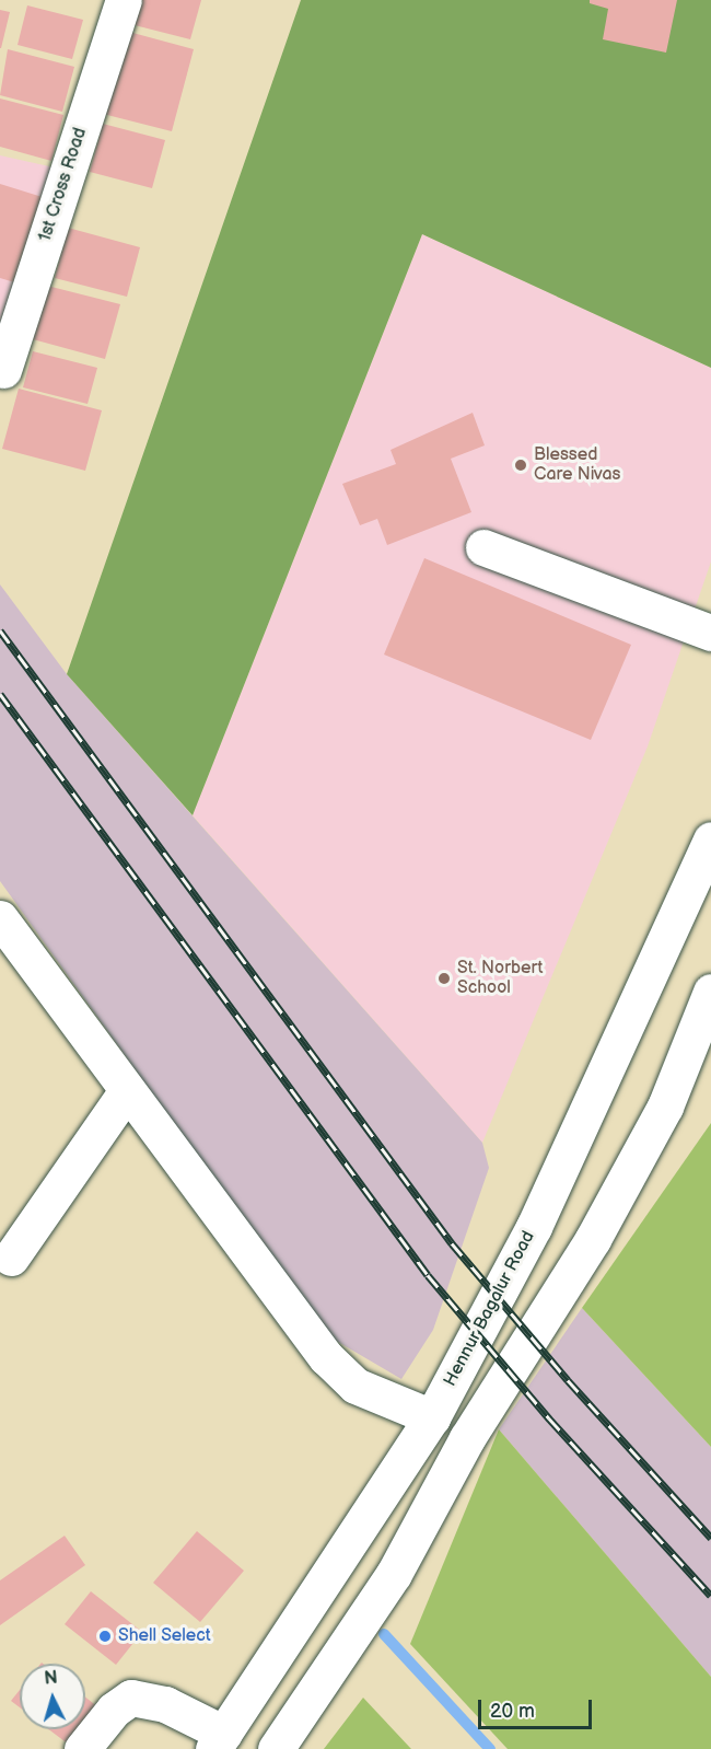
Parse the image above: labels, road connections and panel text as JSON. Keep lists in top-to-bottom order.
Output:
{
  "streets": {
    "main road": ["1st Cross Road", "Hennur Bagalur Road"]
  },
  "places": ["Blessed Care Nivas", "St. Norbert School", "Shell Select"],
  "scale_bar": "20 m",
  "north": "top"
}
